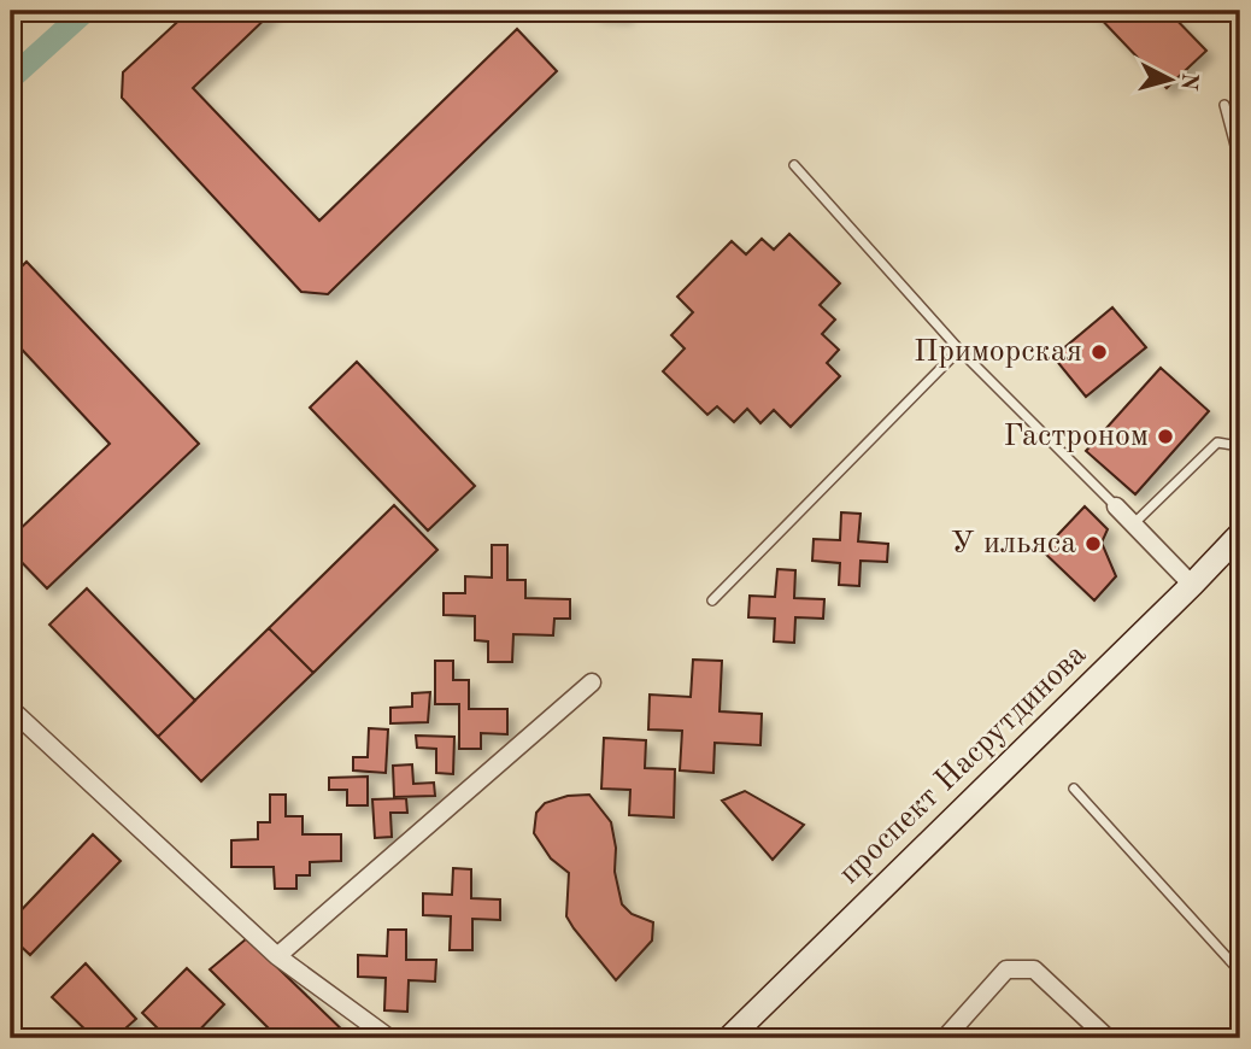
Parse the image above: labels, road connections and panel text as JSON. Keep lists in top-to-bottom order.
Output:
{
  "streets": {
    "main road": ["проспект Насрутдинова"]
  },
  "places": ["Приморская", "Гастроном", "У ильяса"],
  "north": "right"
}
